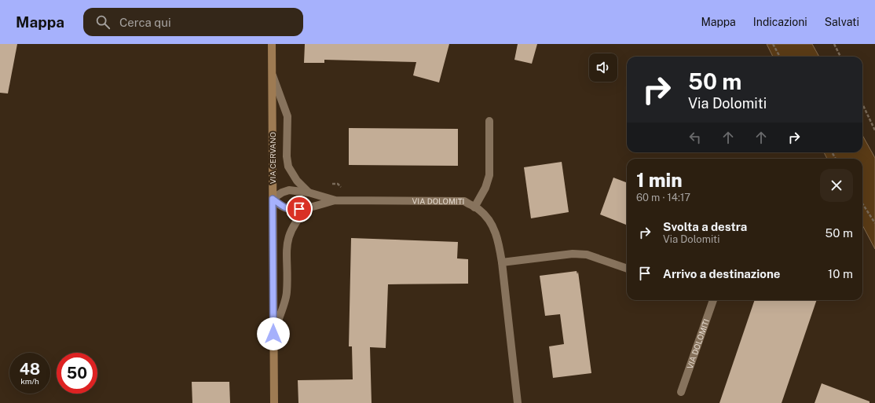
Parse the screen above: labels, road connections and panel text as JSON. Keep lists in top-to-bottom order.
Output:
{
  "streets": {
    "main road": ["VIA CERVANO"],
    "street": ["VIA DOLOMITI"]
  },
  "crossings": [
    ["VIA CERVANO", "VIA DOLOMITI"]
  ],
  "page": {
    "header": "Mappa",
    "search": "Cerca qui",
    "nav": ["Mappa", "Indicazioni", "Salvati"],
    "turn": ["50 m", "Via Dolomiti"],
    "heading": ["1 min", "60 m · 14:17"],
    "list": [
      {
        "name": "Svolta a destra",
        "note": "Via Dolomiti",
        "value": "50 m"
      },
      {
        "name": "Arrivo a destinazione",
        "value": "10 m"
      }
    ],
    "speed": "48 km/h",
    "limit": "50"
  }
}
